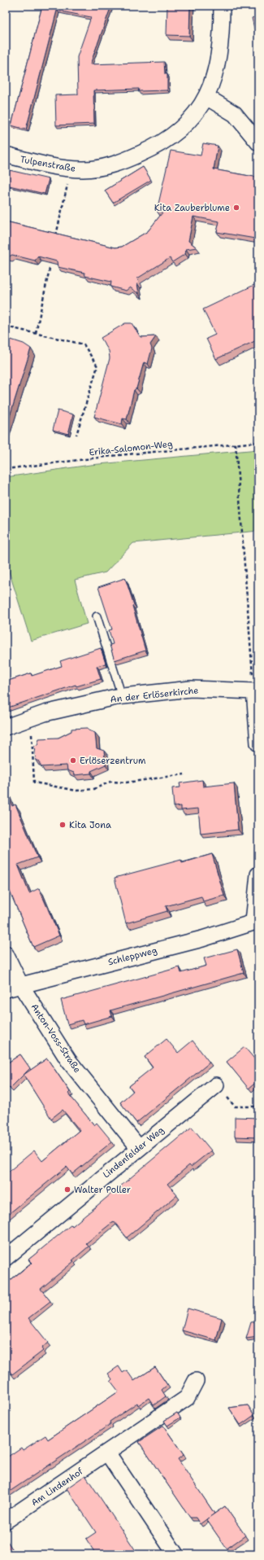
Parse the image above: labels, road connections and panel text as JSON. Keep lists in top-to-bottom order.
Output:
{
  "streets": {
    "street": [
      "Tulpenstraße",
      "An der Erlöserkirche",
      "Schleppweg",
      "Anton-Voss-Straße",
      "Lindenfelder Weg",
      "Am Lindenhof"
    ],
    "path": ["Erika-Salomon-Weg"]
  },
  "crossings": [
    ["Schleppweg", "Anton-Voss-Straße"],
    ["Anton-Voss-Straße", "Lindenfelder Weg"]
  ],
  "places": [
    "Kita Zauberblume",
    "Erlöserzentrum",
    "Kita Jona",
    "Walter Poller"
  ]
}
